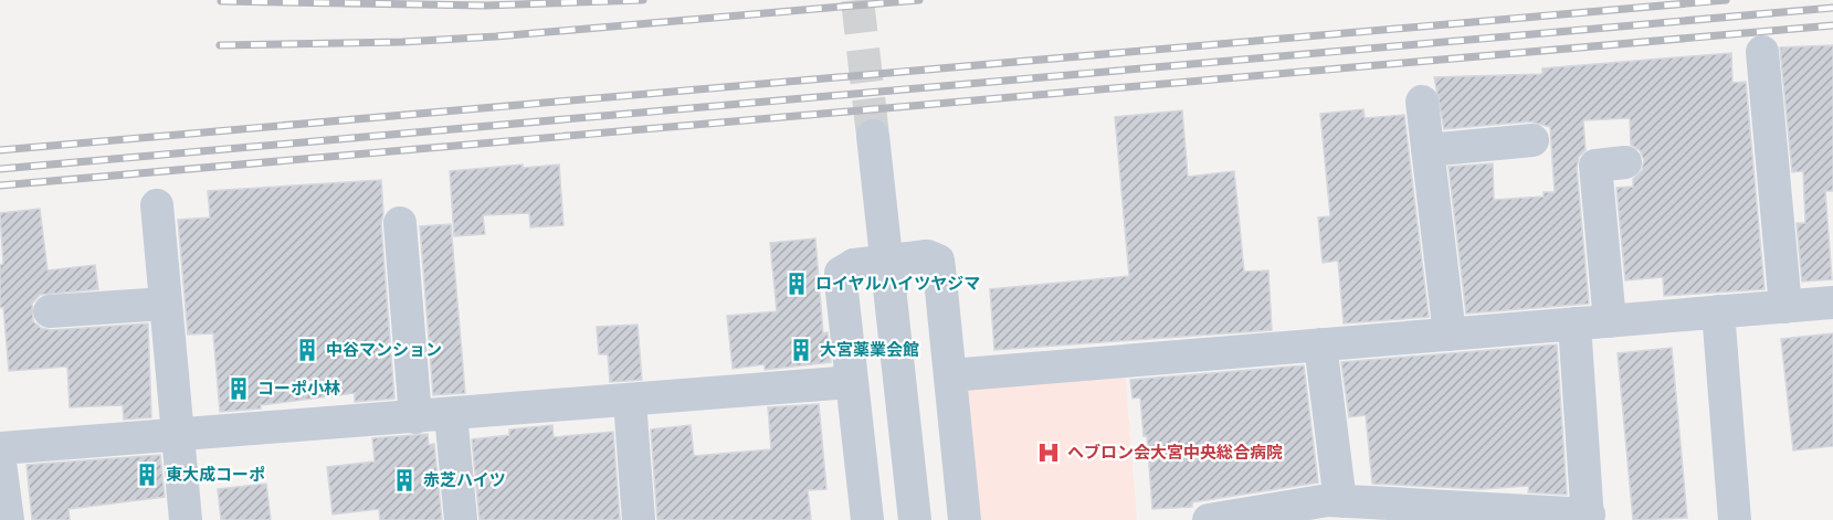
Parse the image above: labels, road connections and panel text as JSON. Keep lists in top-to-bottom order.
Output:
{
  "places": {
    "building": [
      "ロイヤルハイツヤジマ",
      "中谷マンション",
      "大宮薬業会館",
      "コーポ小林",
      "東大成コーポ",
      "赤芝ハイツ"
    ],
    "hospital": ["ヘブロン会大宮中央総合病院"]
  }
}
